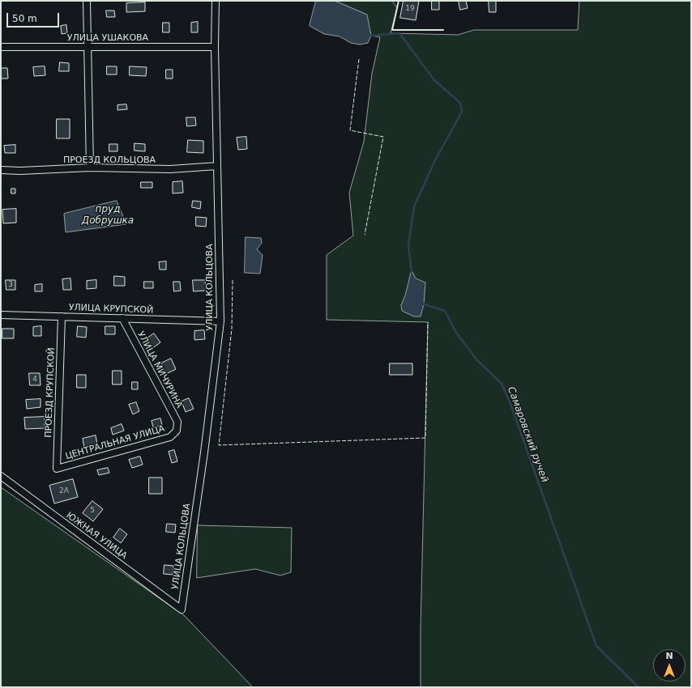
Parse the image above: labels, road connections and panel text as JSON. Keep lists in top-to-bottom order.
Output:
{
  "streets": {
    "street": [
      "УЛИЦА УШАКОВА",
      "ПРОЕЗД КОЛЬЦОВА",
      "УЛИЦА КОЛЬЦОВА",
      "УЛИЦА КРУПСКОЙ",
      "УЛИЦА МИЧУРИНА",
      "ПРОЕЗД КРУПСКОЙ",
      "ЦЕНТРАЛЬНАЯ УЛИЦА",
      "ЮЖНАЯ УЛИЦА"
    ]
  },
  "crossings": [
    ["УЛИЦА УШАКОВА", "УЛИЦА КОЛЬЦОВА"],
    ["ПРОЕЗД КОЛЬЦОВА", "УЛИЦА КОЛЬЦОВА"],
    ["УЛИЦА КОЛЬЦОВА", "УЛИЦА КРУПСКОЙ"],
    ["УЛИЦА КОЛЬЦОВА", "ЮЖНАЯ УЛИЦА"],
    ["УЛИЦА КРУПСКОЙ", "УЛИЦА МИЧУРИНА"],
    ["УЛИЦА КРУПСКОЙ", "ПРОЕЗД КРУПСКОЙ"],
    ["УЛИЦА МИЧУРИНА", "ЦЕНТРАЛЬНАЯ УЛИЦА"],
    ["ПРОЕЗД КРУПСКОЙ", "ЦЕНТРАЛЬНАЯ УЛИЦА"]
  ],
  "water": ["пруд Добрушка", "Самаровский ручей"],
  "house_numbers": [
    "19",
    "3",
    "4",
    "2А",
    "5"
  ],
  "scale_bar": "50 m",
  "north": "top"
}
